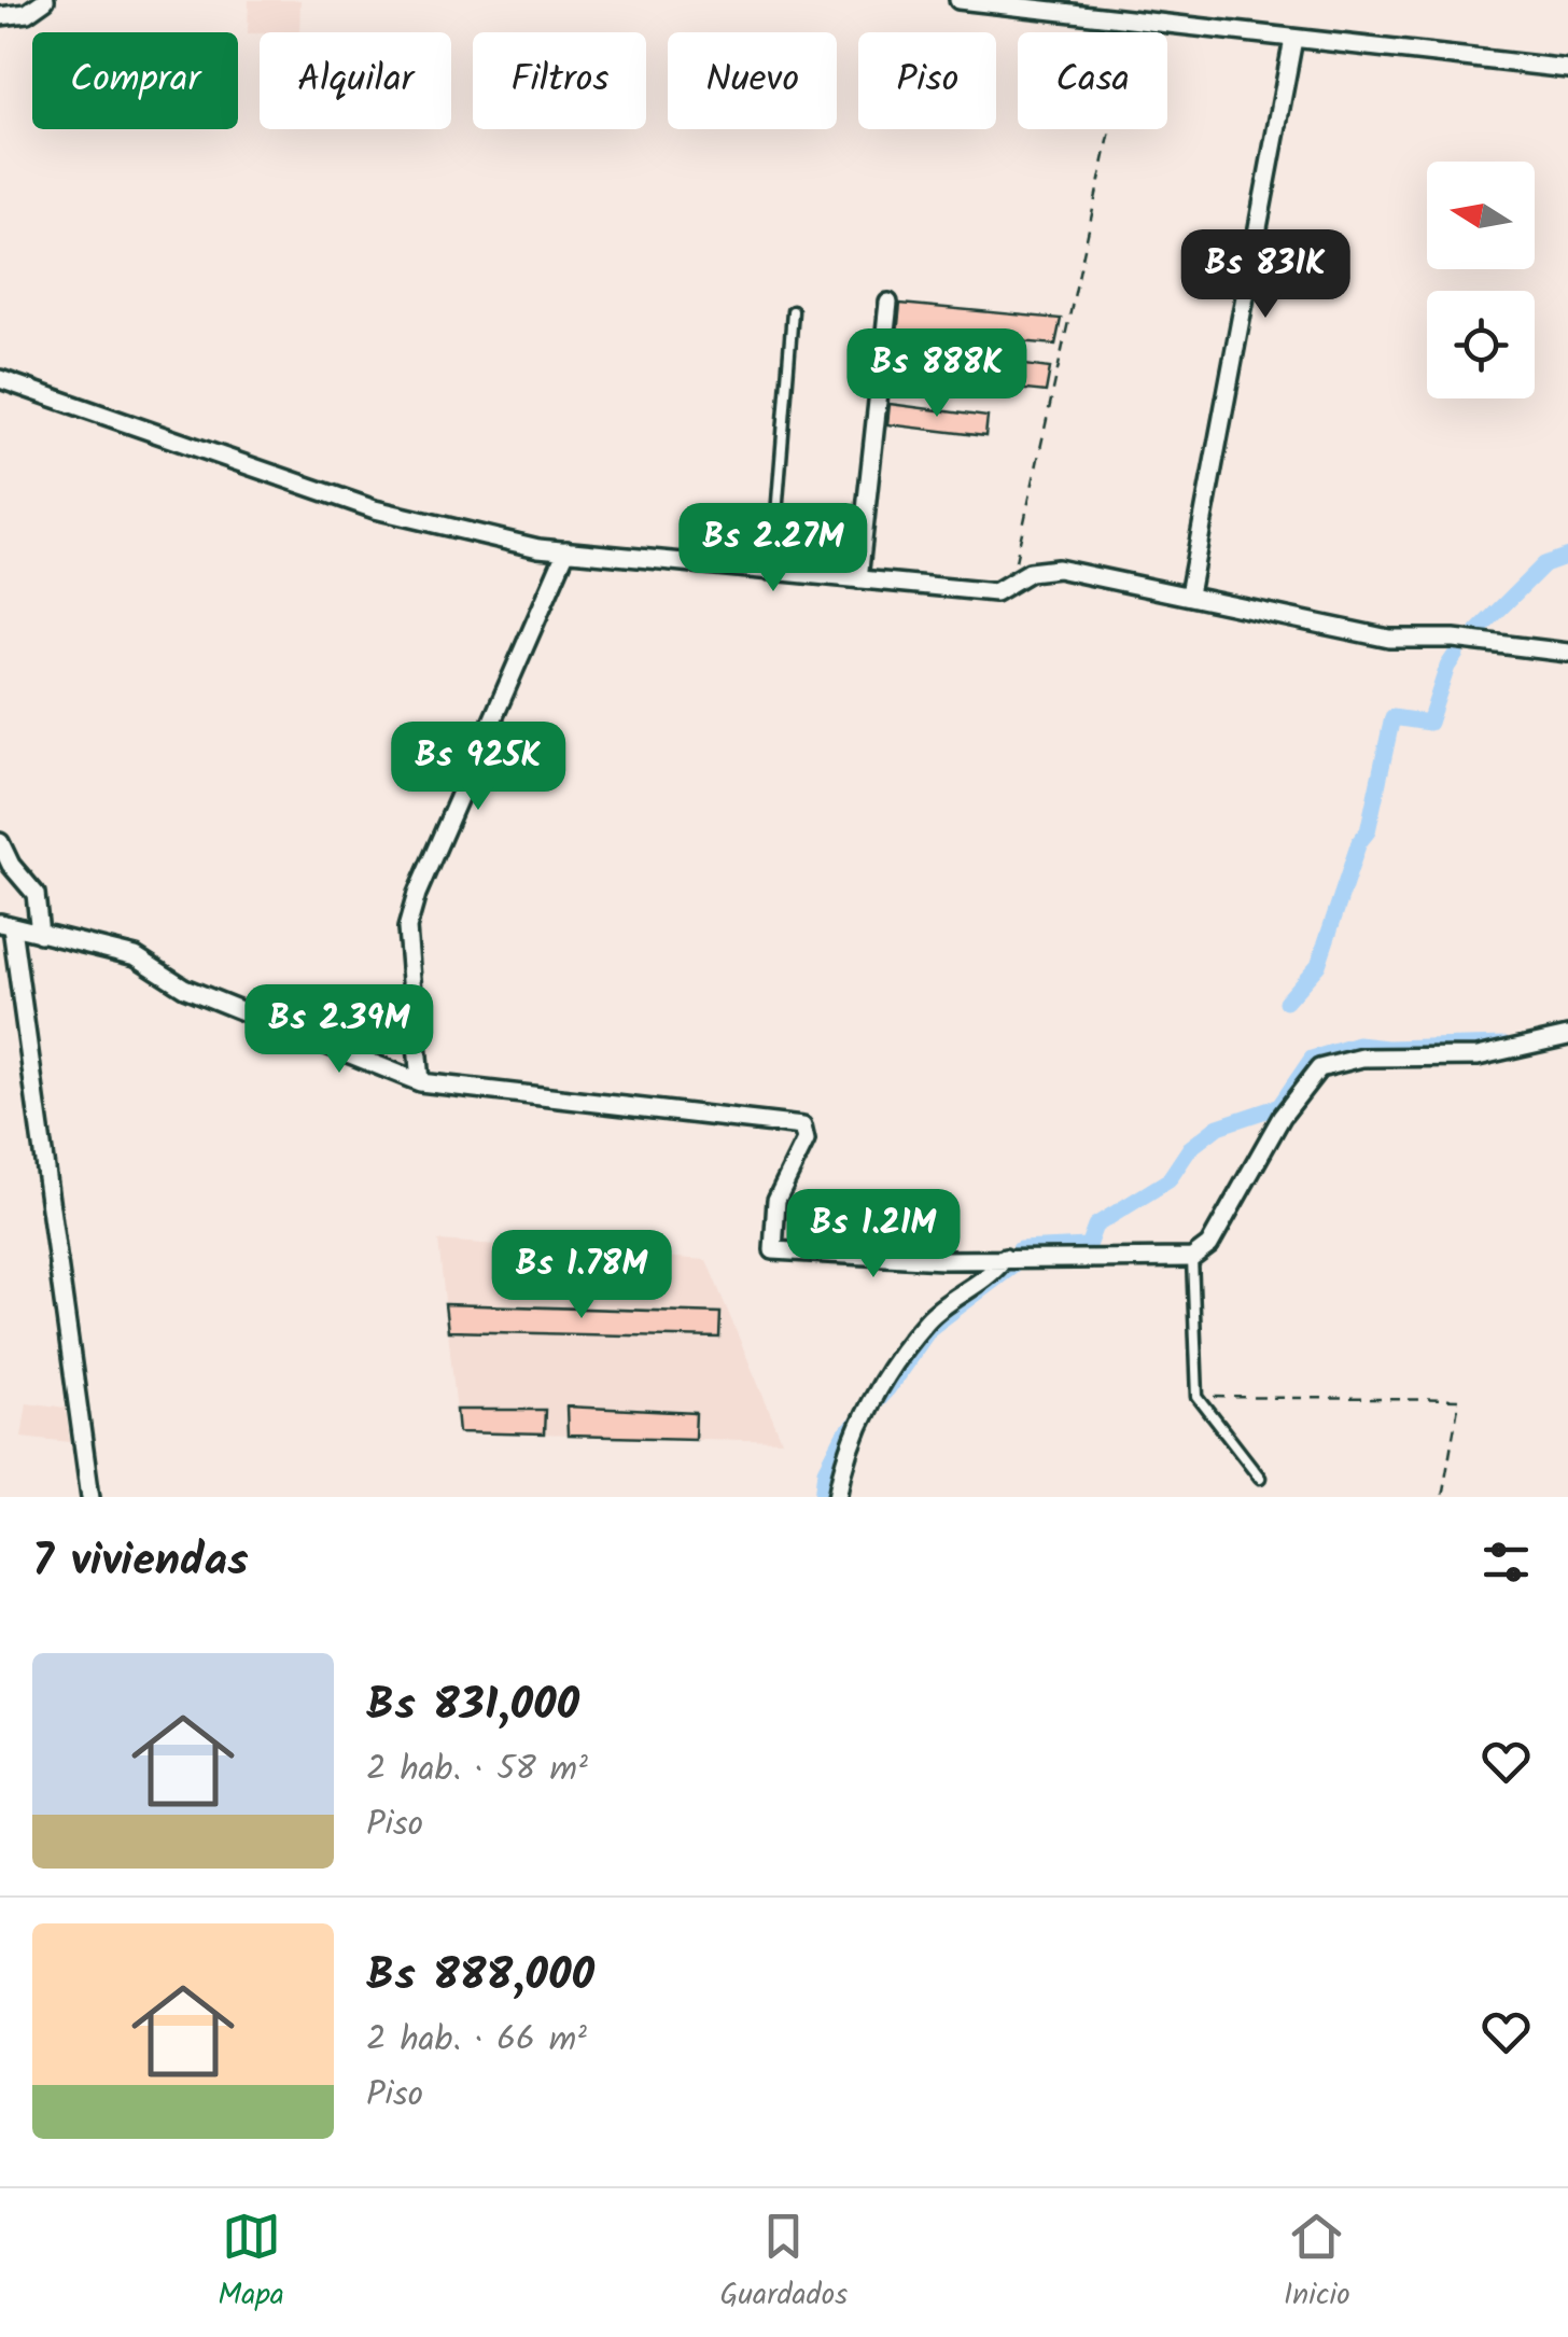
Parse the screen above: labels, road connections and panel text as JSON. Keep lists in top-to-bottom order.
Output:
{
  "north": "left",
  "page": {
    "chip": [
      "Comprar",
      "Alquilar",
      "Filtros",
      "Nuevo",
      "Piso",
      "Casa"
    ],
    "price": [
      "Bs 831K",
      "Bs 888K",
      "Bs 2.27M",
      "Bs 925K",
      "Bs 2.39M",
      "Bs 1.21M",
      "Bs 1.78M"
    ],
    "heading": "7 viviendas",
    "list": [
      {
        "name": "Bs 831,000",
        "note": "2 hab. · 58 m² · Piso"
      },
      {
        "name": "Bs 888,000",
        "note": "2 hab. · 66 m² · Piso"
      }
    ],
    "tabs": ["Mapa", "Guardados", "Inicio"]
  }
}
